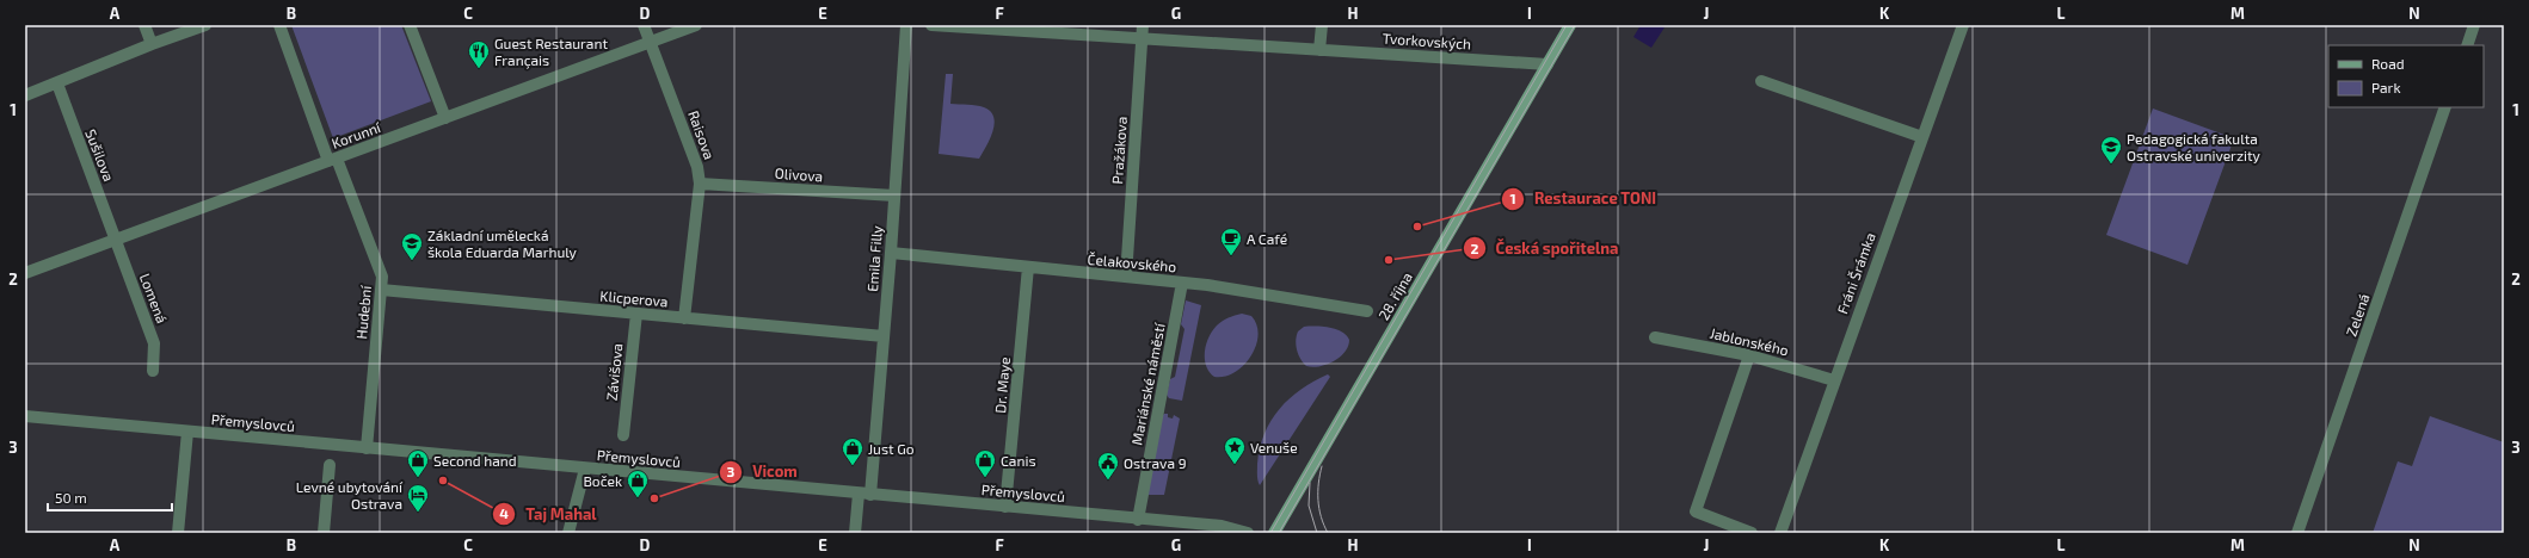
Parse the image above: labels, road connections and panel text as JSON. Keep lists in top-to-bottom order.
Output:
{
  "streets": {
    "main road": ["28. října"],
    "street": [
      "Tvorkovských",
      "Korunní",
      "Raisova",
      "Pražákova",
      "Sušilova",
      "Olivova",
      "Emila Filly",
      "Čelakovského",
      "Fráni Šrámka",
      "Lomená",
      "Klicperova",
      "Hudební",
      "Zelená",
      "Jablonského",
      "Závišova",
      "Mariánské náměstí",
      "Dr. Maye",
      "Přemyslovců"
    ]
  },
  "crossings": [
    ["Tvorkovských", "Pražákova"],
    ["Tvorkovských", "28. října"],
    ["Korunní", "Raisova"],
    ["Korunní", "Sušilova"],
    ["Korunní", "Lomená"],
    ["Korunní", "Hudební"],
    ["Raisova", "Olivova"],
    ["Raisova", "Klicperova"],
    ["Pražákova", "Čelakovského"],
    ["Sušilova", "Lomená"],
    ["Olivova", "Emila Filly"],
    ["Emila Filly", "Čelakovského"],
    ["Emila Filly", "Klicperova"],
    ["Emila Filly", "Přemyslovců"],
    ["Čelakovského", "Mariánské náměstí"],
    ["Čelakovského", "Dr. Maye"],
    ["Fráni Šrámka", "Jablonského"],
    ["Klicperova", "Hudební"],
    ["Klicperova", "Závišova"],
    ["Hudební", "Přemyslovců"],
    ["Mariánské náměstí", "Přemyslovců"],
    ["Dr. Maye", "Přemyslovců"]
  ],
  "places": {
    "restaurant": ["Guest Restaurant Français"],
    "school or university": ["Pedagogická fakulta Ostravské univerzity", "Základní umělecká škola Eduarda Marhuly"],
    "other": [
      "Restaurace TONI",
      "Česká spořitelna",
      "Taj Mahal",
      "Vicom"
    ],
    "cafe": ["A Café"],
    "place": ["Venuše"],
    "shop": [
      "Just Go",
      "Second hand",
      "Canis",
      "Boček"
    ],
    "public building": ["Ostrava 9"],
    "hotel": ["Levné ubytování Ostrava"]
  },
  "legend": ["Road", "Park"],
  "scale_bar": "50 m",
  "grid": {
    "columns": [
      "A",
      "B",
      "C",
      "D",
      "E",
      "F",
      "G",
      "H",
      "I",
      "J",
      "K",
      "L",
      "M",
      "N"
    ],
    "rows": ["1", "2", "3"]
  }
}
